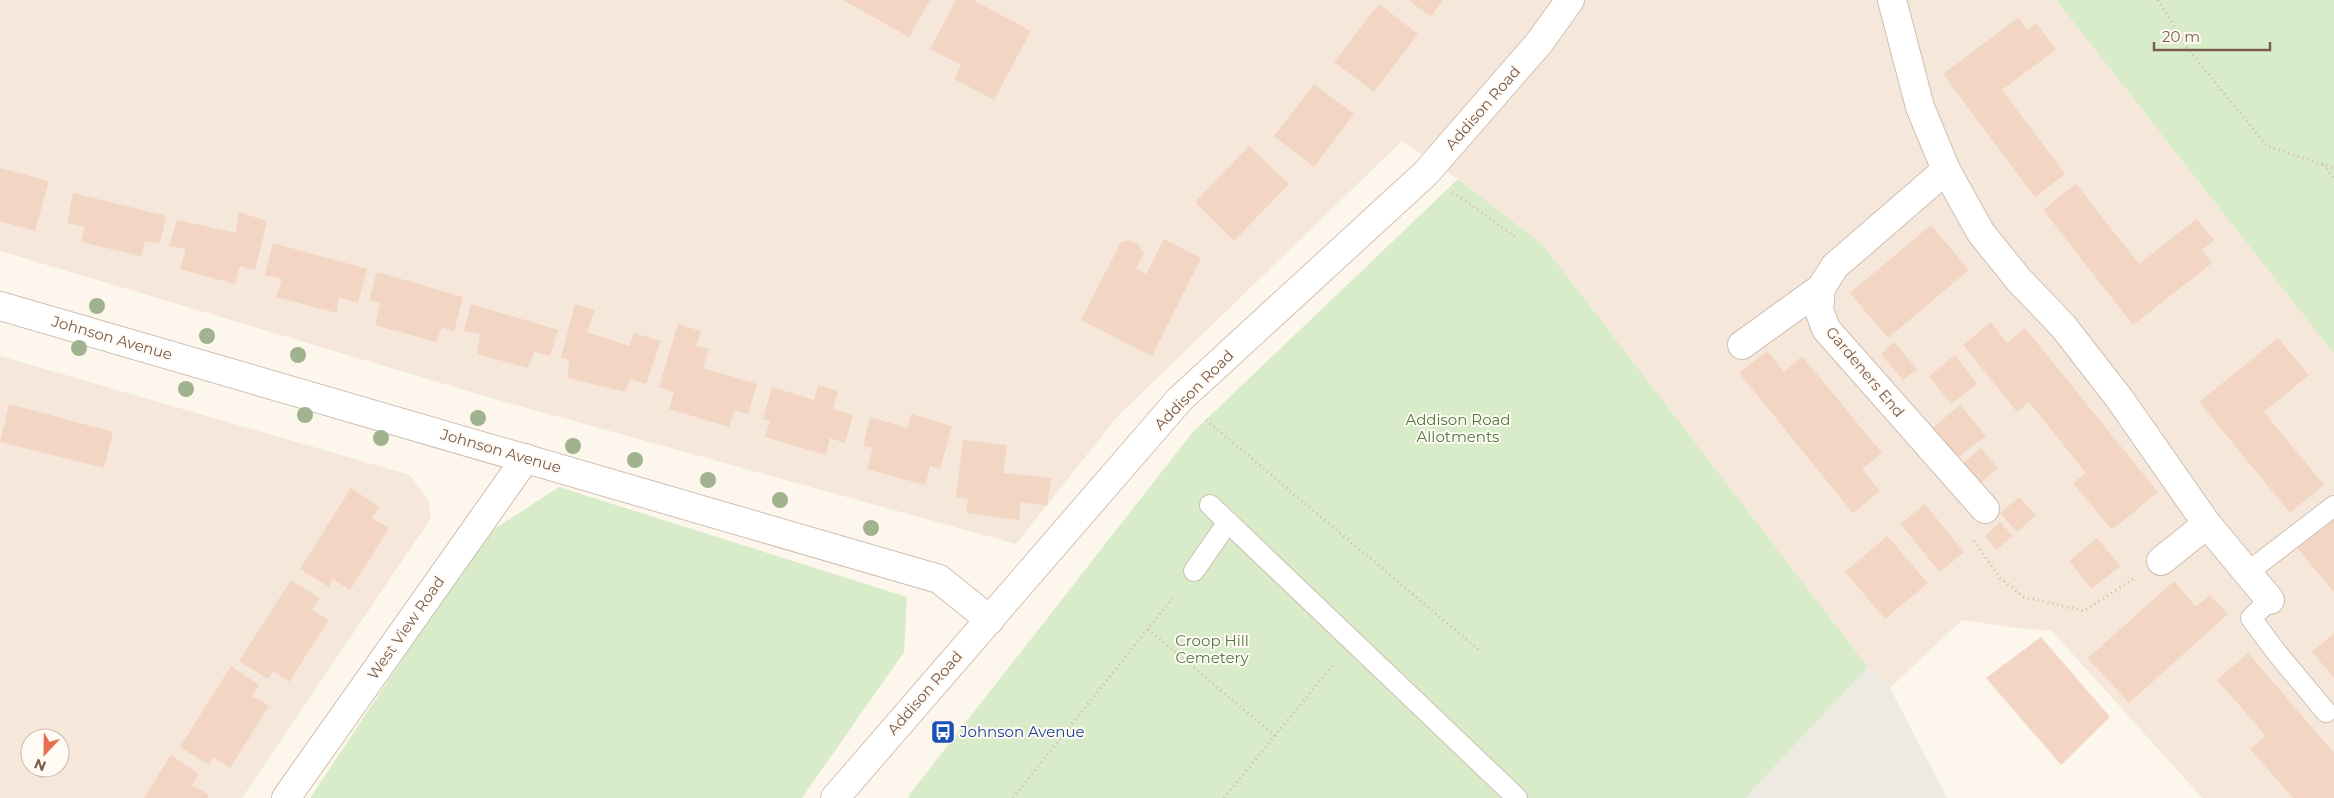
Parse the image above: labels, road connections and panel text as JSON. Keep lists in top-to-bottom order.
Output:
{
  "streets": {
    "street": [
      "Addison Road",
      "Johnson Avenue",
      "Gardeners End",
      "West View Road"
    ]
  },
  "crossings": [
    ["Addison Road", "Johnson Avenue"],
    ["Johnson Avenue", "West View Road"]
  ],
  "parks": ["Addison Road Allotments", "Croop Hill Cemetery"],
  "places": {
    "bus stop": ["Johnson Avenue"]
  },
  "scale_bar": "20 m",
  "north": "bottom"
}
